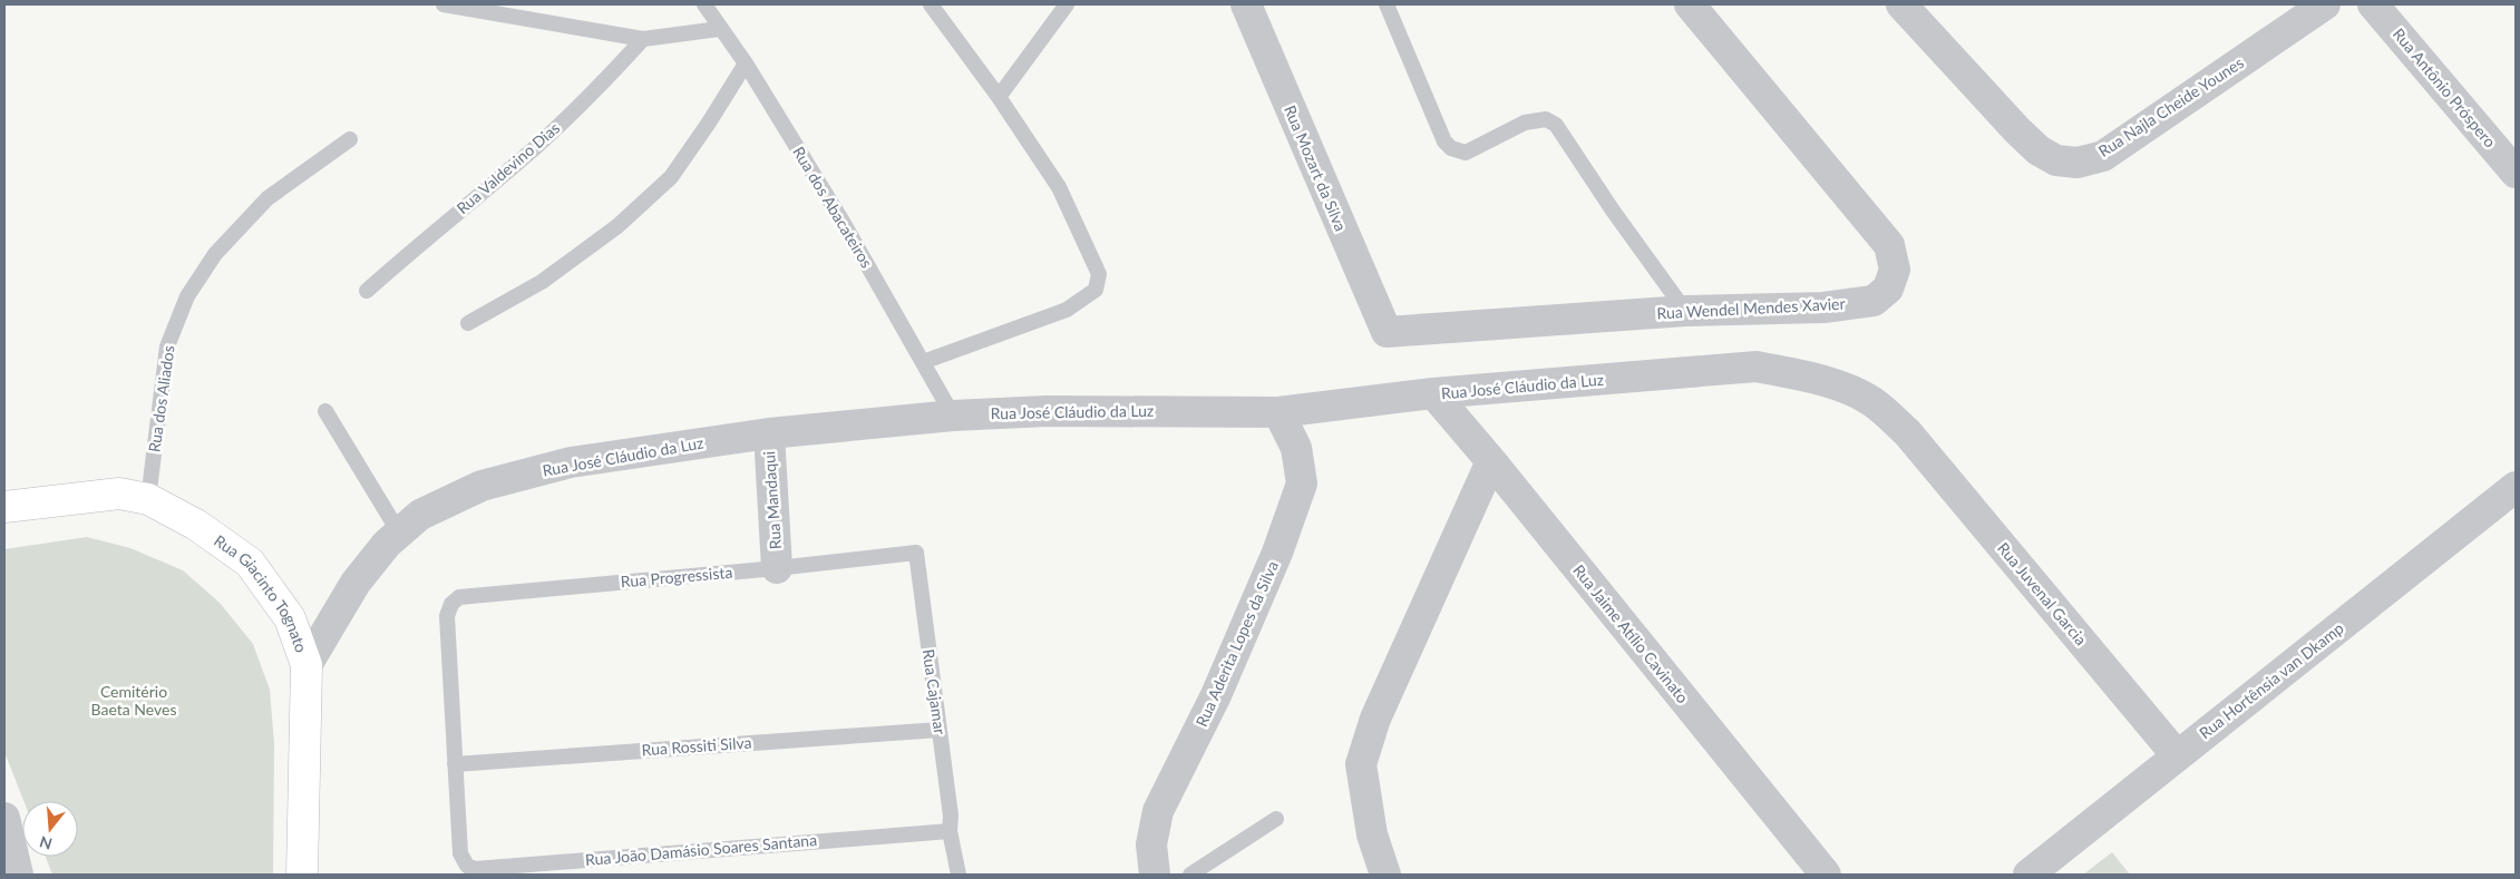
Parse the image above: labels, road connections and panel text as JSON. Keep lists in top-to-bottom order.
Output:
{
  "streets": {
    "street": [
      "Rua Antônio Próspero",
      "Rua Najla Cheide Younes",
      "Rua Mozart da Silva",
      "Rua Wendel Mendes Xavier",
      "Rua José Cláudio da Luz",
      "Rua Mandaqui",
      "Rua Juvenal Garcia",
      "Rua Giacinto Tognato",
      "Rua Jaime Atílio Cavinato",
      "Rua Aderita Lopes da Silva",
      "Rua Hortênsia van Dkamp"
    ],
    "lane": [
      "Rua Valdevino Dias",
      "Rua dos Abacateiros",
      "Rua dos Aliados",
      "Rua Progressista",
      "Rua Cajamar",
      "Rua Rossiti Silva",
      "Rua João Damásio Soares Santana"
    ]
  },
  "crossings": [
    ["Rua Mozart da Silva", "Rua Wendel Mendes Xavier"],
    ["Rua dos Abacateiros", "Rua José Cláudio da Luz"],
    ["Rua José Cláudio da Luz", "Rua Mandaqui"],
    ["Rua José Cláudio da Luz", "Rua Juvenal Garcia"],
    ["Rua José Cláudio da Luz", "Rua Giacinto Tognato"],
    ["Rua José Cláudio da Luz", "Rua Jaime Atílio Cavinato"],
    ["Rua José Cláudio da Luz", "Rua Aderita Lopes da Silva"],
    ["Rua dos Aliados", "Rua Giacinto Tognato"],
    ["Rua Mandaqui", "Rua Progressista"],
    ["Rua Progressista", "Rua Cajamar"],
    ["Rua Progressista", "Rua Rossiti Silva"],
    ["Rua Progressista", "Rua João Damásio Soares Santana"],
    ["Rua Juvenal Garcia", "Rua Hortênsia van Dkamp"],
    ["Rua Cajamar", "Rua Rossiti Silva"],
    ["Rua Cajamar", "Rua João Damásio Soares Santana"],
    ["Rua Rossiti Silva", "Rua João Damásio Soares Santana"]
  ],
  "parks": ["Cemitério Baeta Neves"],
  "north": "bottom"
}
